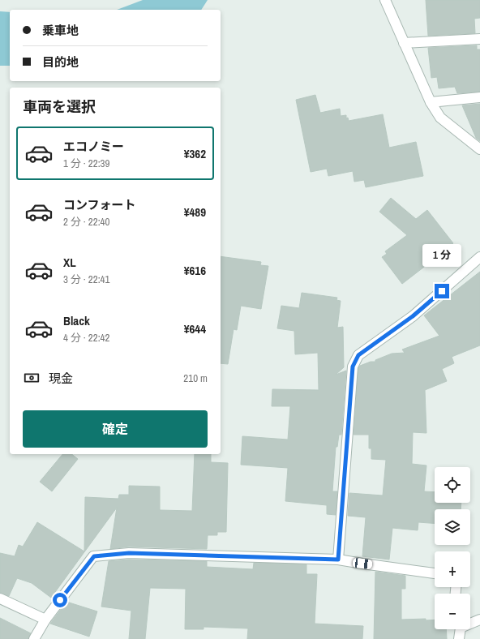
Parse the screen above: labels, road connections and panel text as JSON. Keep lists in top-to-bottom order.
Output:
{
  "page": {
    "banner": ["乗車地", "目的地"],
    "heading": "車両を選択",
    "list": [
      {
        "name": "エコノミー",
        "note": "1 分 · 22:39",
        "value": "¥362"
      },
      {
        "name": "コンフォート",
        "note": "2 分 · 22:40",
        "value": "¥489"
      },
      {
        "name": "XL",
        "note": "3 分 · 22:41",
        "value": "¥616"
      },
      {
        "name": "Black",
        "note": "4 分 · 22:42",
        "value": "¥644"
      }
    ],
    "bubble": "1 分",
    "pay": ["現金", "210 m"],
    "buttons": "確定",
    "map_buttons": ["+", "−"]
  }
}
